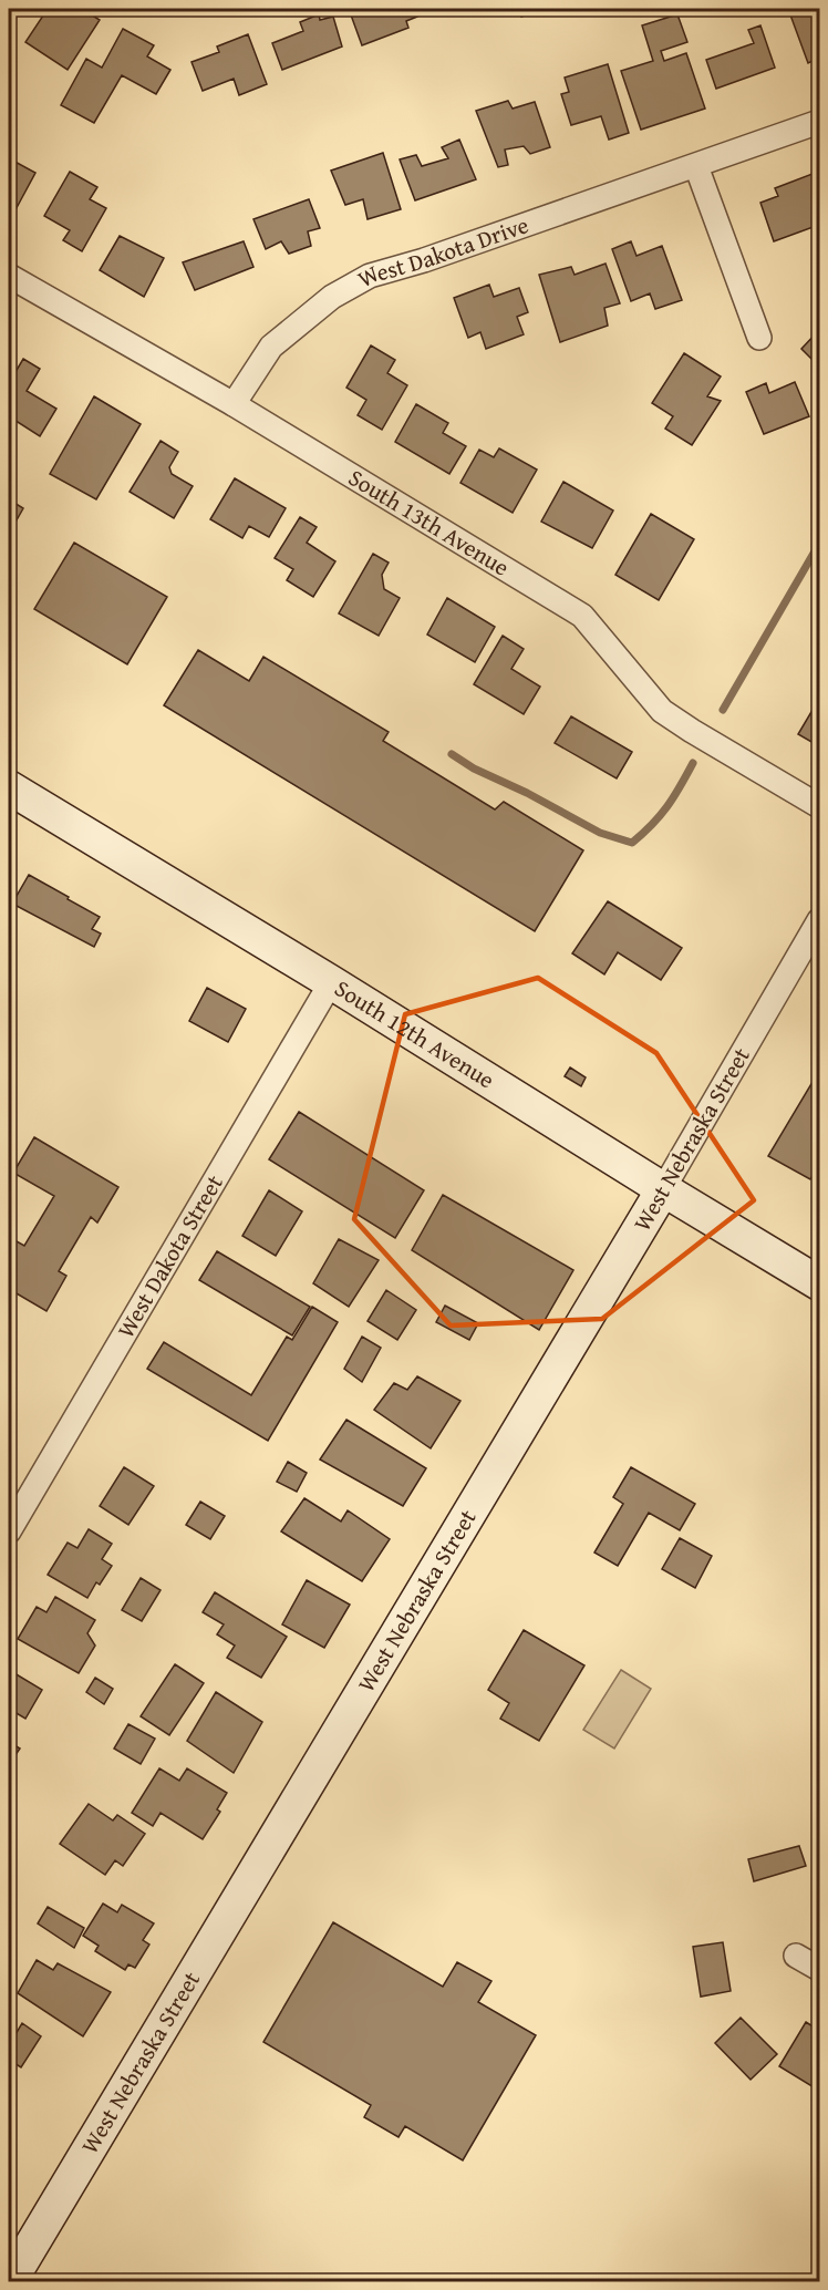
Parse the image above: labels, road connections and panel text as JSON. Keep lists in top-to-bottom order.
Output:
{
  "streets": {
    "street": [
      "West Dakota Drive",
      "South 13th Avenue",
      "South 12th Avenue",
      "West Nebraska Street",
      "West Dakota Street"
    ]
  },
  "crossings": [
    ["West Dakota Drive", "South 13th Avenue"],
    ["South 12th Avenue", "West Nebraska Street"],
    ["South 12th Avenue", "West Dakota Street"]
  ]
}
